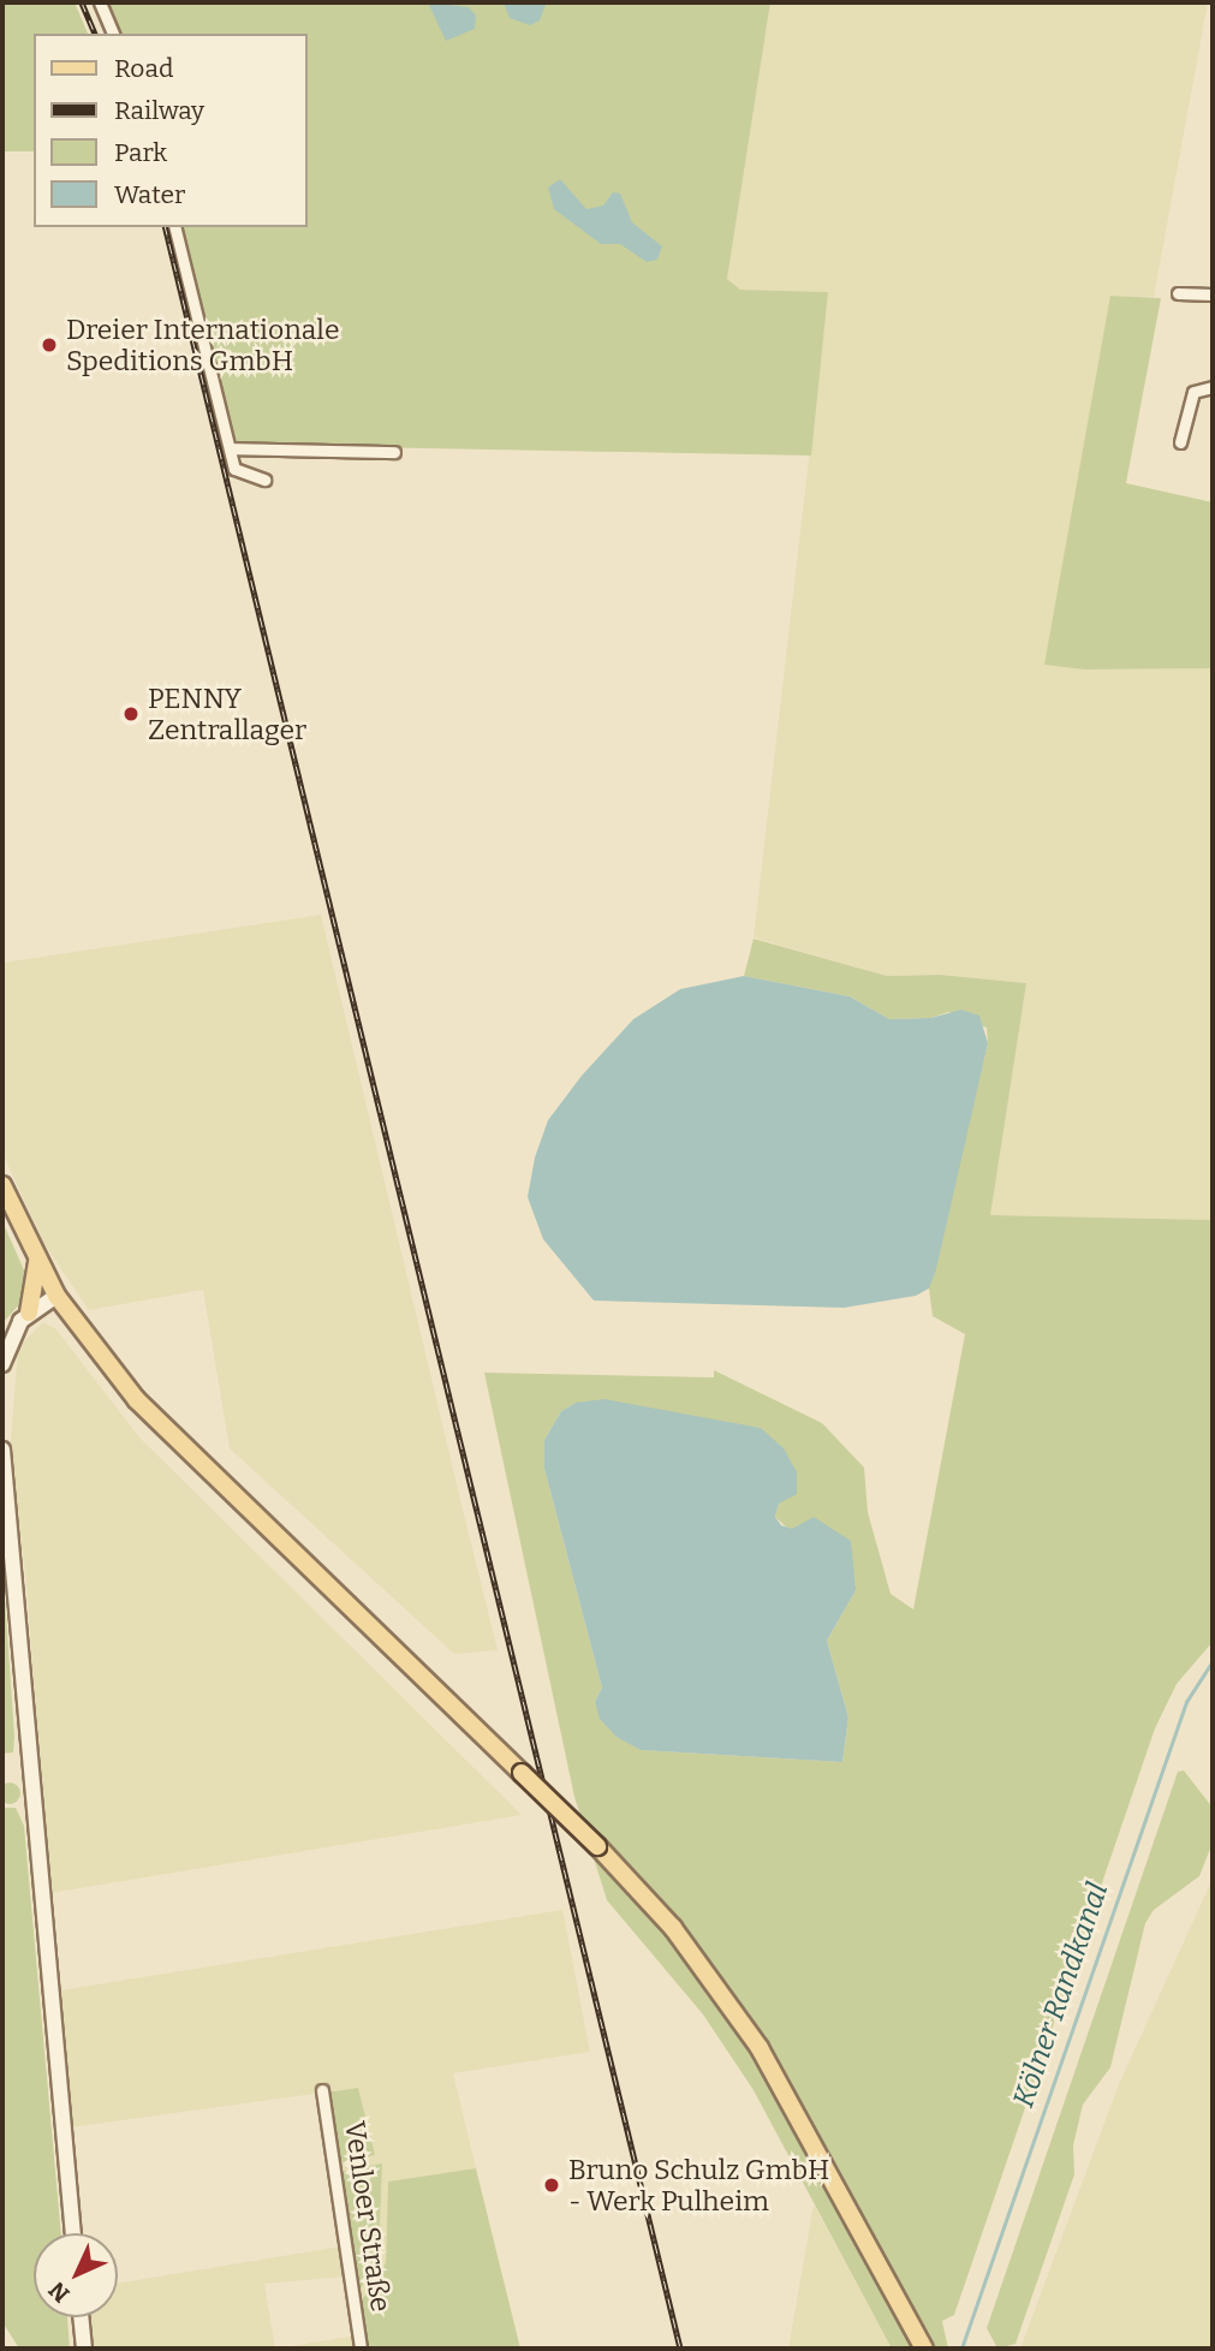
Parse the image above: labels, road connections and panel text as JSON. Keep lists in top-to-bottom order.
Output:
{
  "streets": {
    "street": ["Venloer Straße"]
  },
  "water": ["Kölner Randkanal"],
  "places": ["Dreier Internationale Speditions GmbH", "PENNY Zentrallager", "Bruno Schulz GmbH - Werk Pulheim"],
  "legend": [
    "Road",
    "Railway",
    "Park",
    "Water"
  ],
  "north": "bottom left"
}
